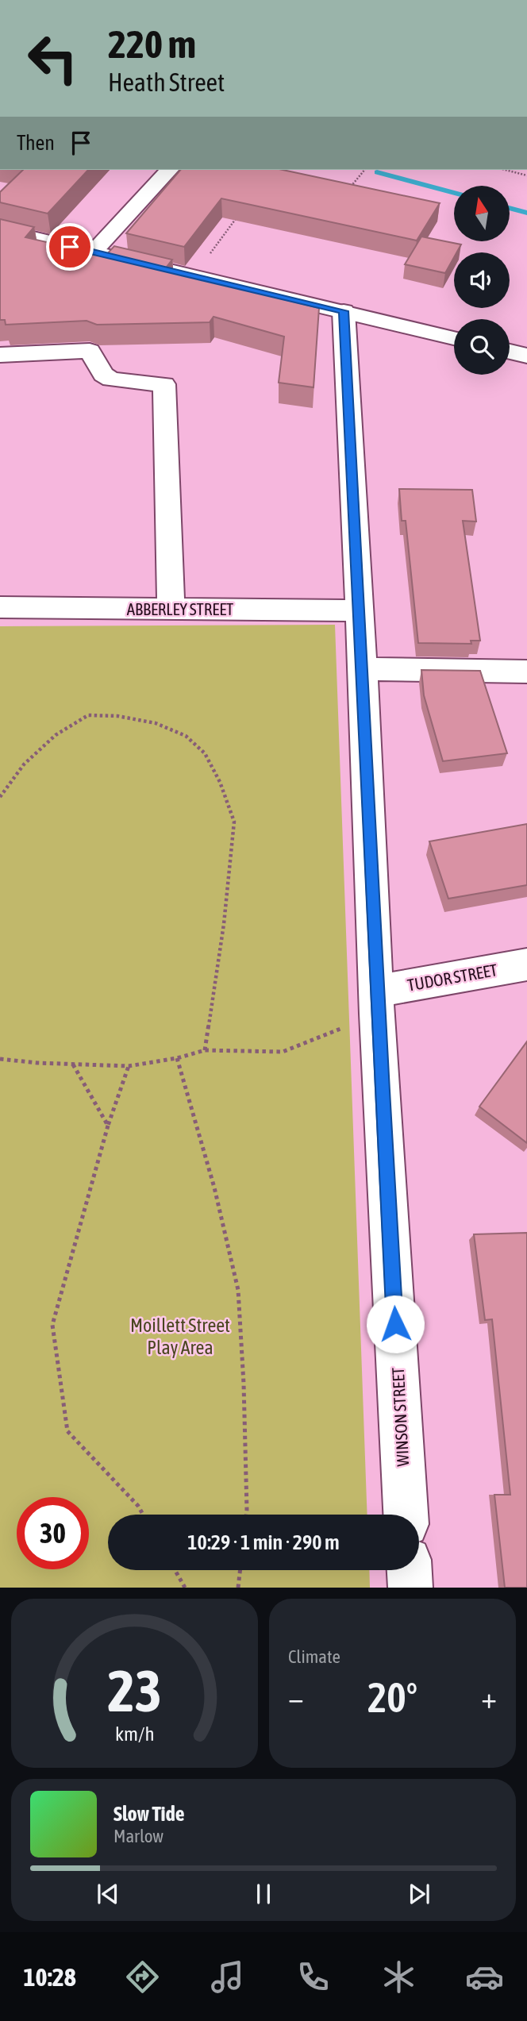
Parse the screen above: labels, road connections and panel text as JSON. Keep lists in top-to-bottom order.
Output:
{
  "streets": {
    "street": ["ABBERLEY STREET", "TUDOR STREET", "WINSON STREET"]
  },
  "crossings": [
    ["ABBERLEY STREET", "WINSON STREET"],
    ["TUDOR STREET", "WINSON STREET"]
  ],
  "parks": ["Moillett Street Play Area"],
  "north": "top",
  "page": {
    "turn": ["220 m", "Heath Street"],
    "then": "Then",
    "limit": "30",
    "trip": "10:29 · 1 min · 290 m",
    "tile": "Climate",
    "heat": ["−", "20°", "+"],
    "song": ["Slow Tide", "Marlow"],
    "tabs": "10:28",
    "gauge": ["23", "km/h"]
  }
}
